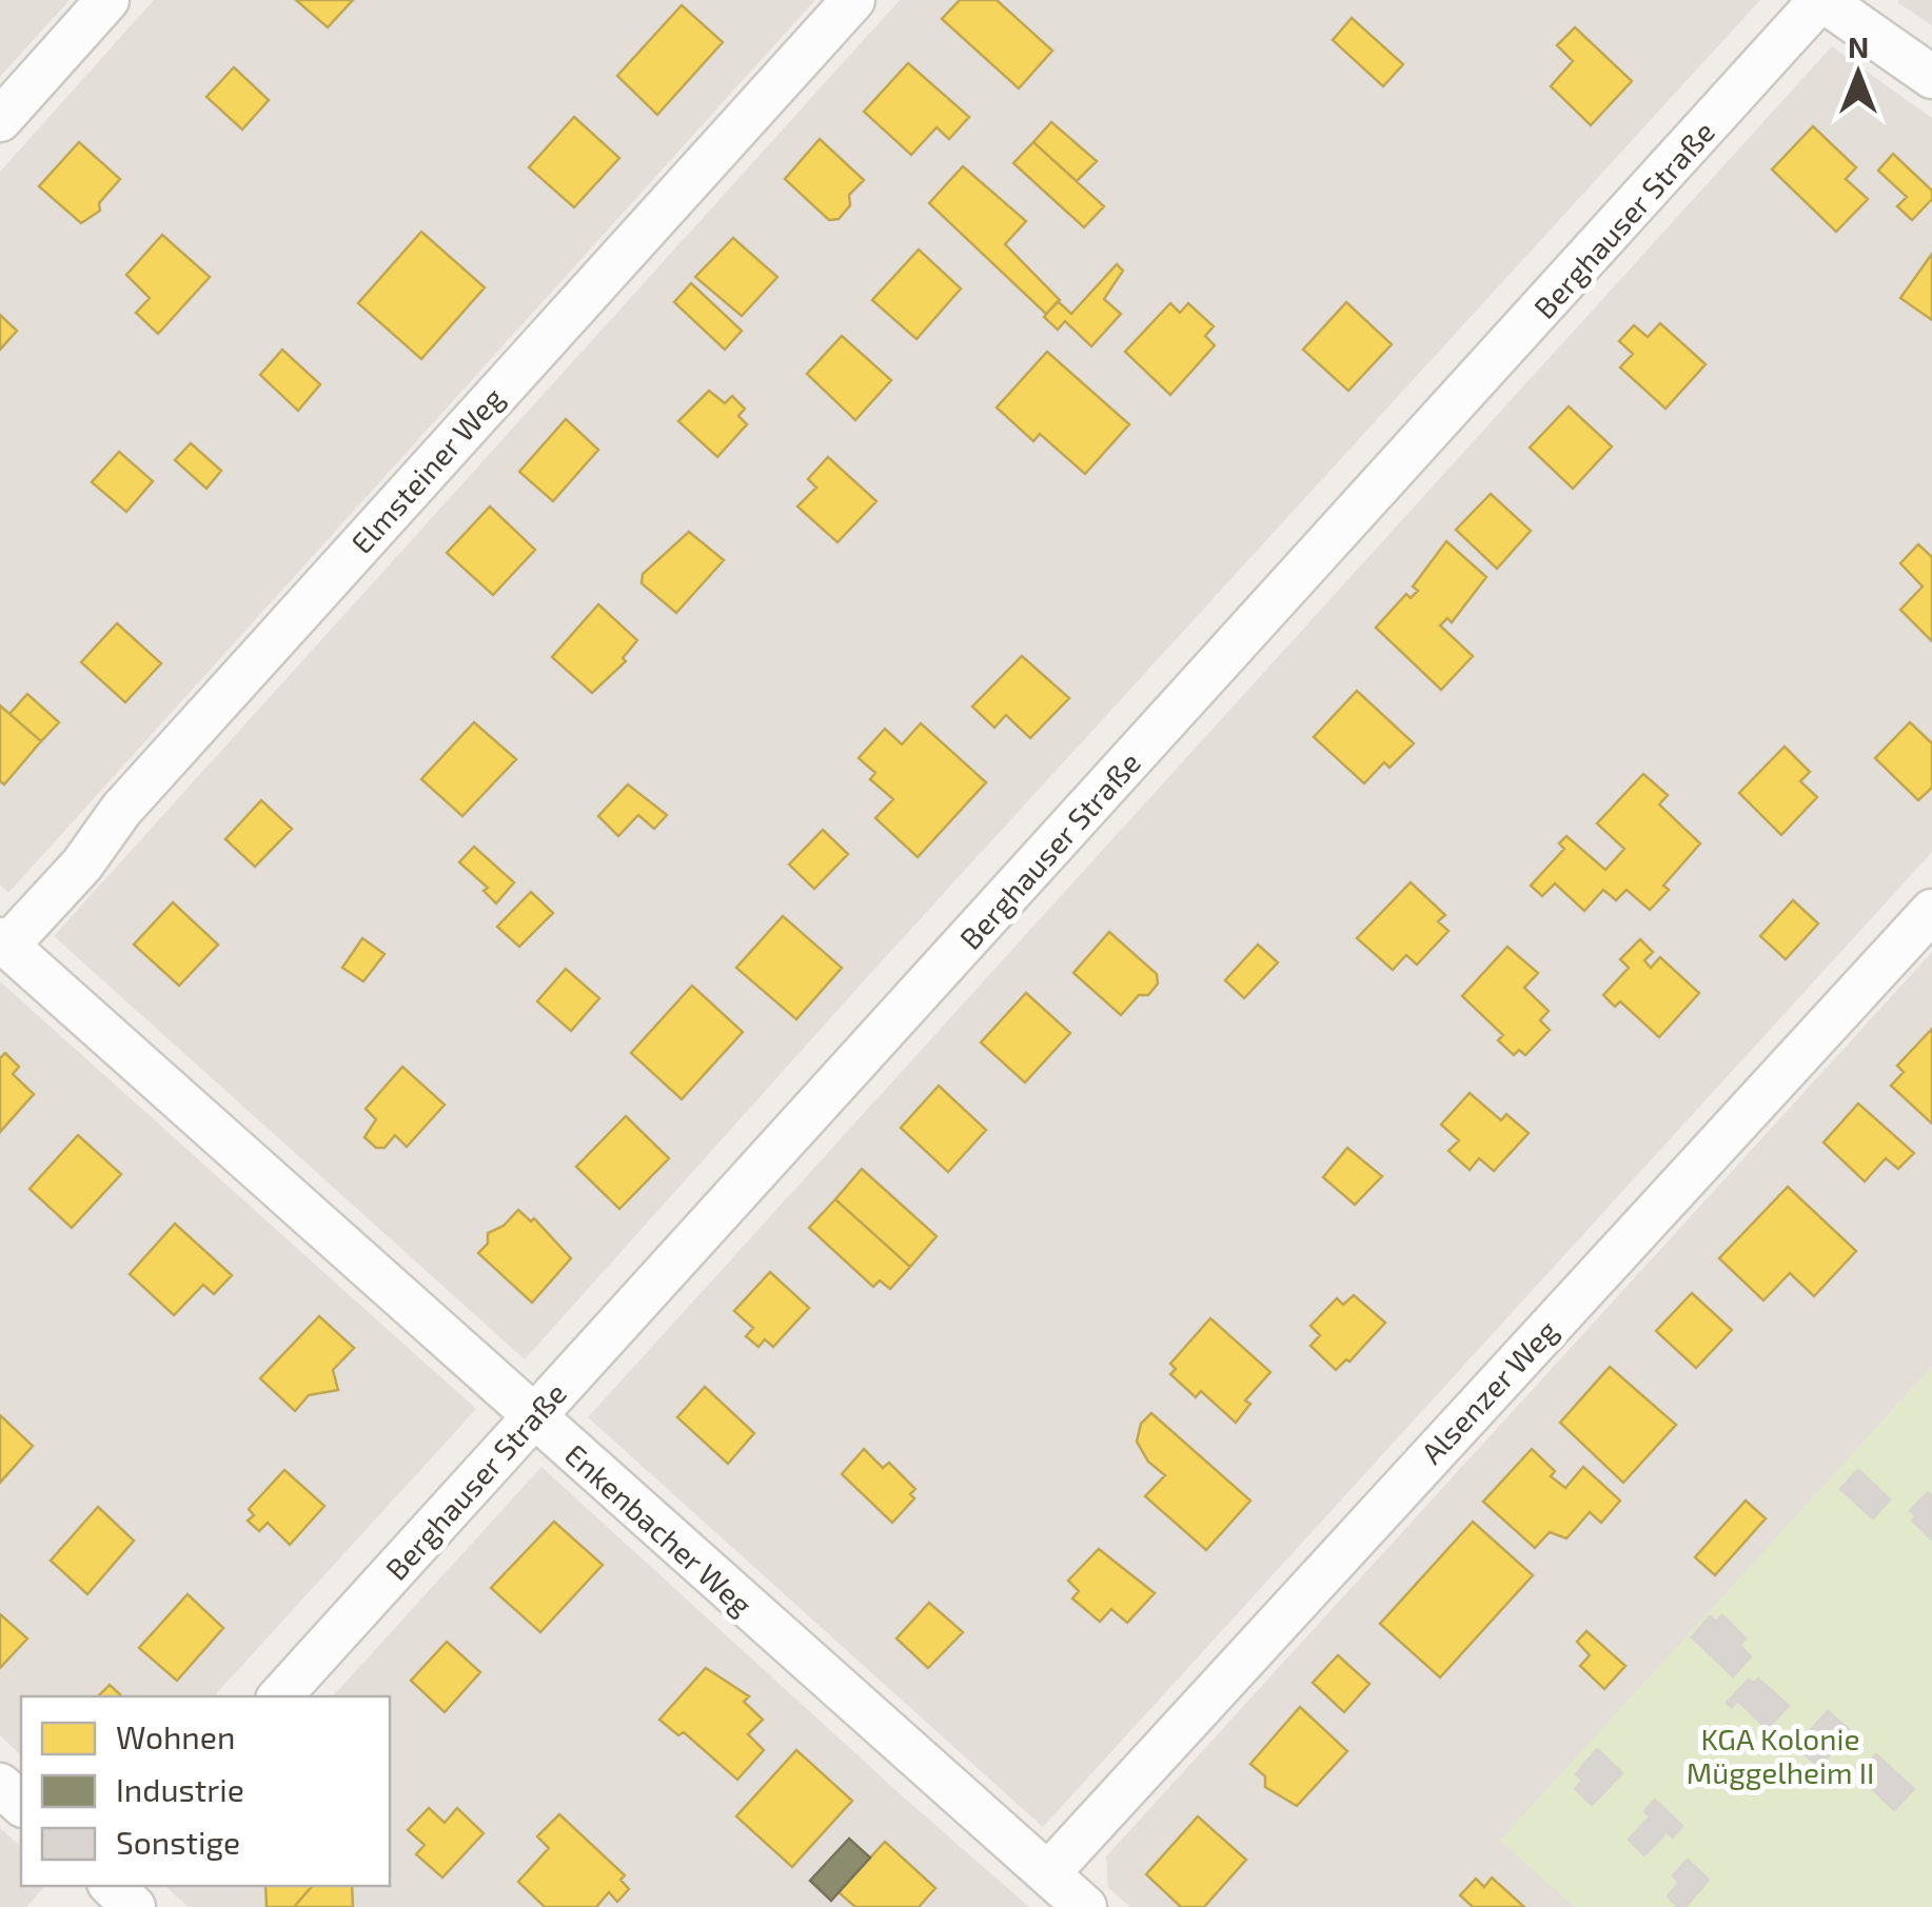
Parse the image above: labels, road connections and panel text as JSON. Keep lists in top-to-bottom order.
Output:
{
  "streets": {
    "street": [
      "Berghauser Straße",
      "Elmsteiner Weg",
      "Alsenzer Weg",
      "Enkenbacher Weg"
    ]
  },
  "crossings": [
    ["Berghauser Straße", "Enkenbacher Weg"],
    ["Elmsteiner Weg", "Enkenbacher Weg"],
    ["Alsenzer Weg", "Enkenbacher Weg"]
  ],
  "parks": ["KGA Kolonie Müggelheim II"],
  "legend": ["Wohnen", "Industrie", "Sonstige"],
  "north": "top"
}
